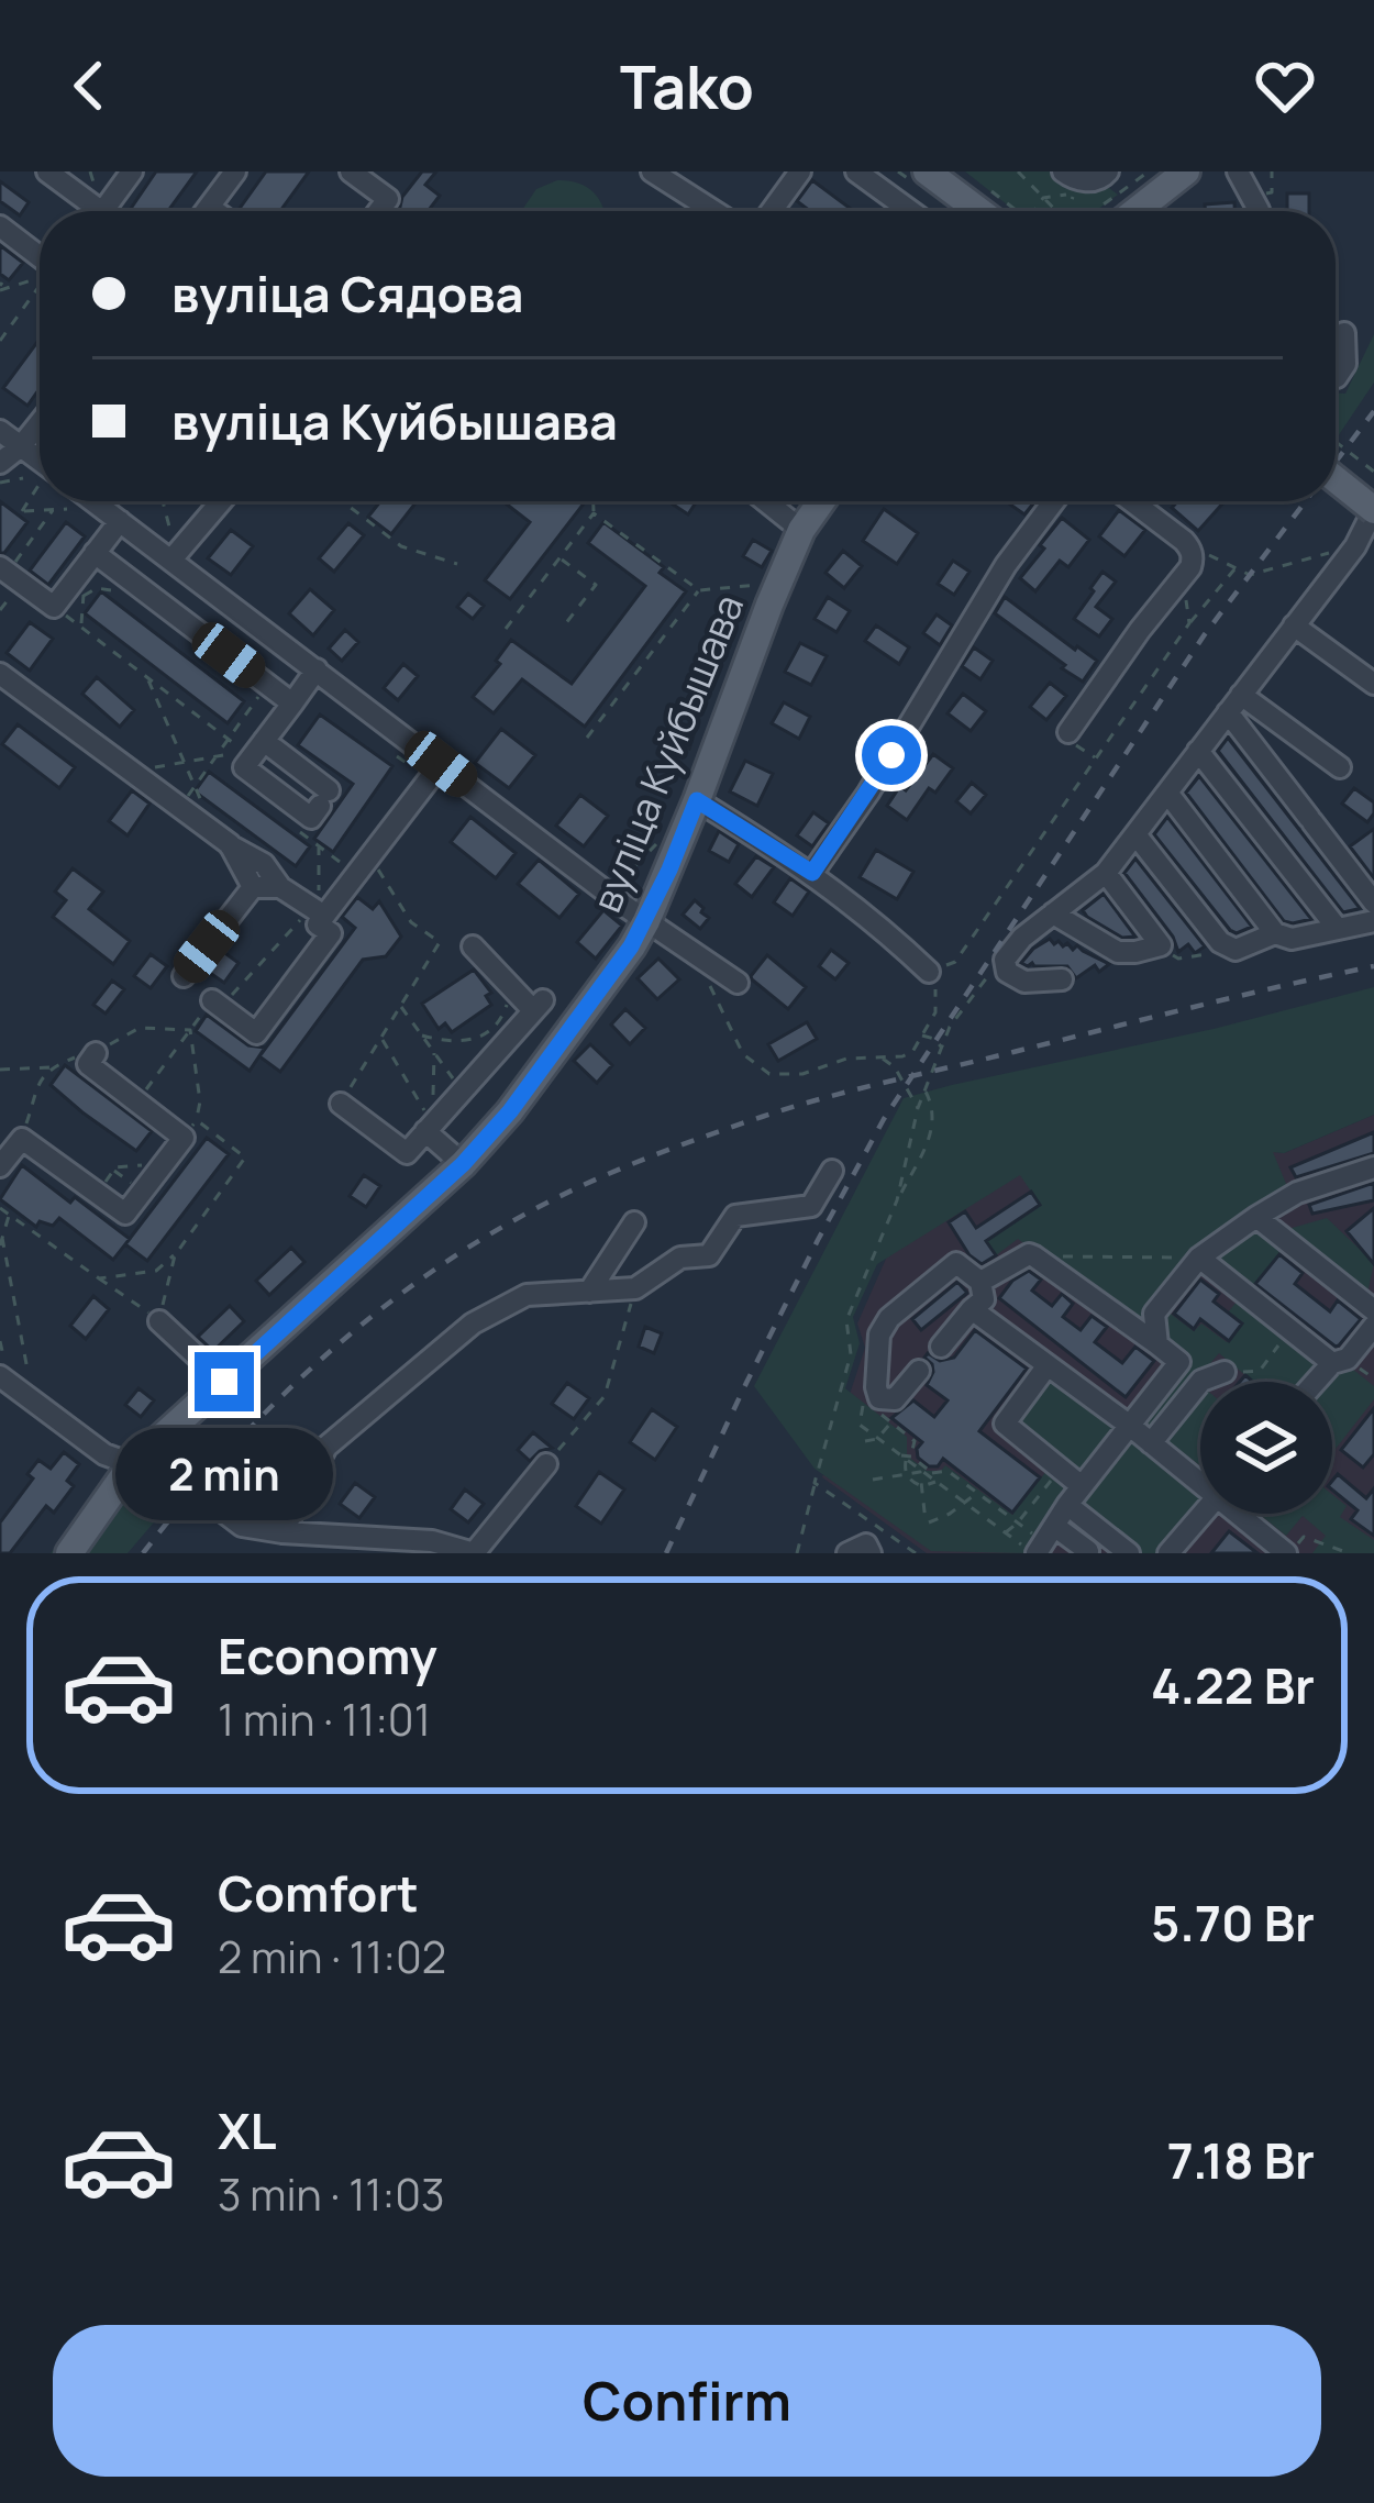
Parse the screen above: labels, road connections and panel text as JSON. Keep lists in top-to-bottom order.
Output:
{
  "streets": {
    "main road": ["вуліца Куйбышава"]
  },
  "page": {
    "header": "Tako",
    "banner": ["вуліца Сядова", "вуліца Куйбышава"],
    "bubble": "2 min",
    "list": [
      {
        "name": "Economy",
        "note": "1 min · 11:01",
        "value": "4.22 Br"
      },
      {
        "name": "Comfort",
        "note": "2 min · 11:02",
        "value": "5.70 Br"
      },
      {
        "name": "XL",
        "note": "3 min · 11:03",
        "value": "7.18 Br"
      }
    ],
    "buttons": "Confirm"
  }
}
